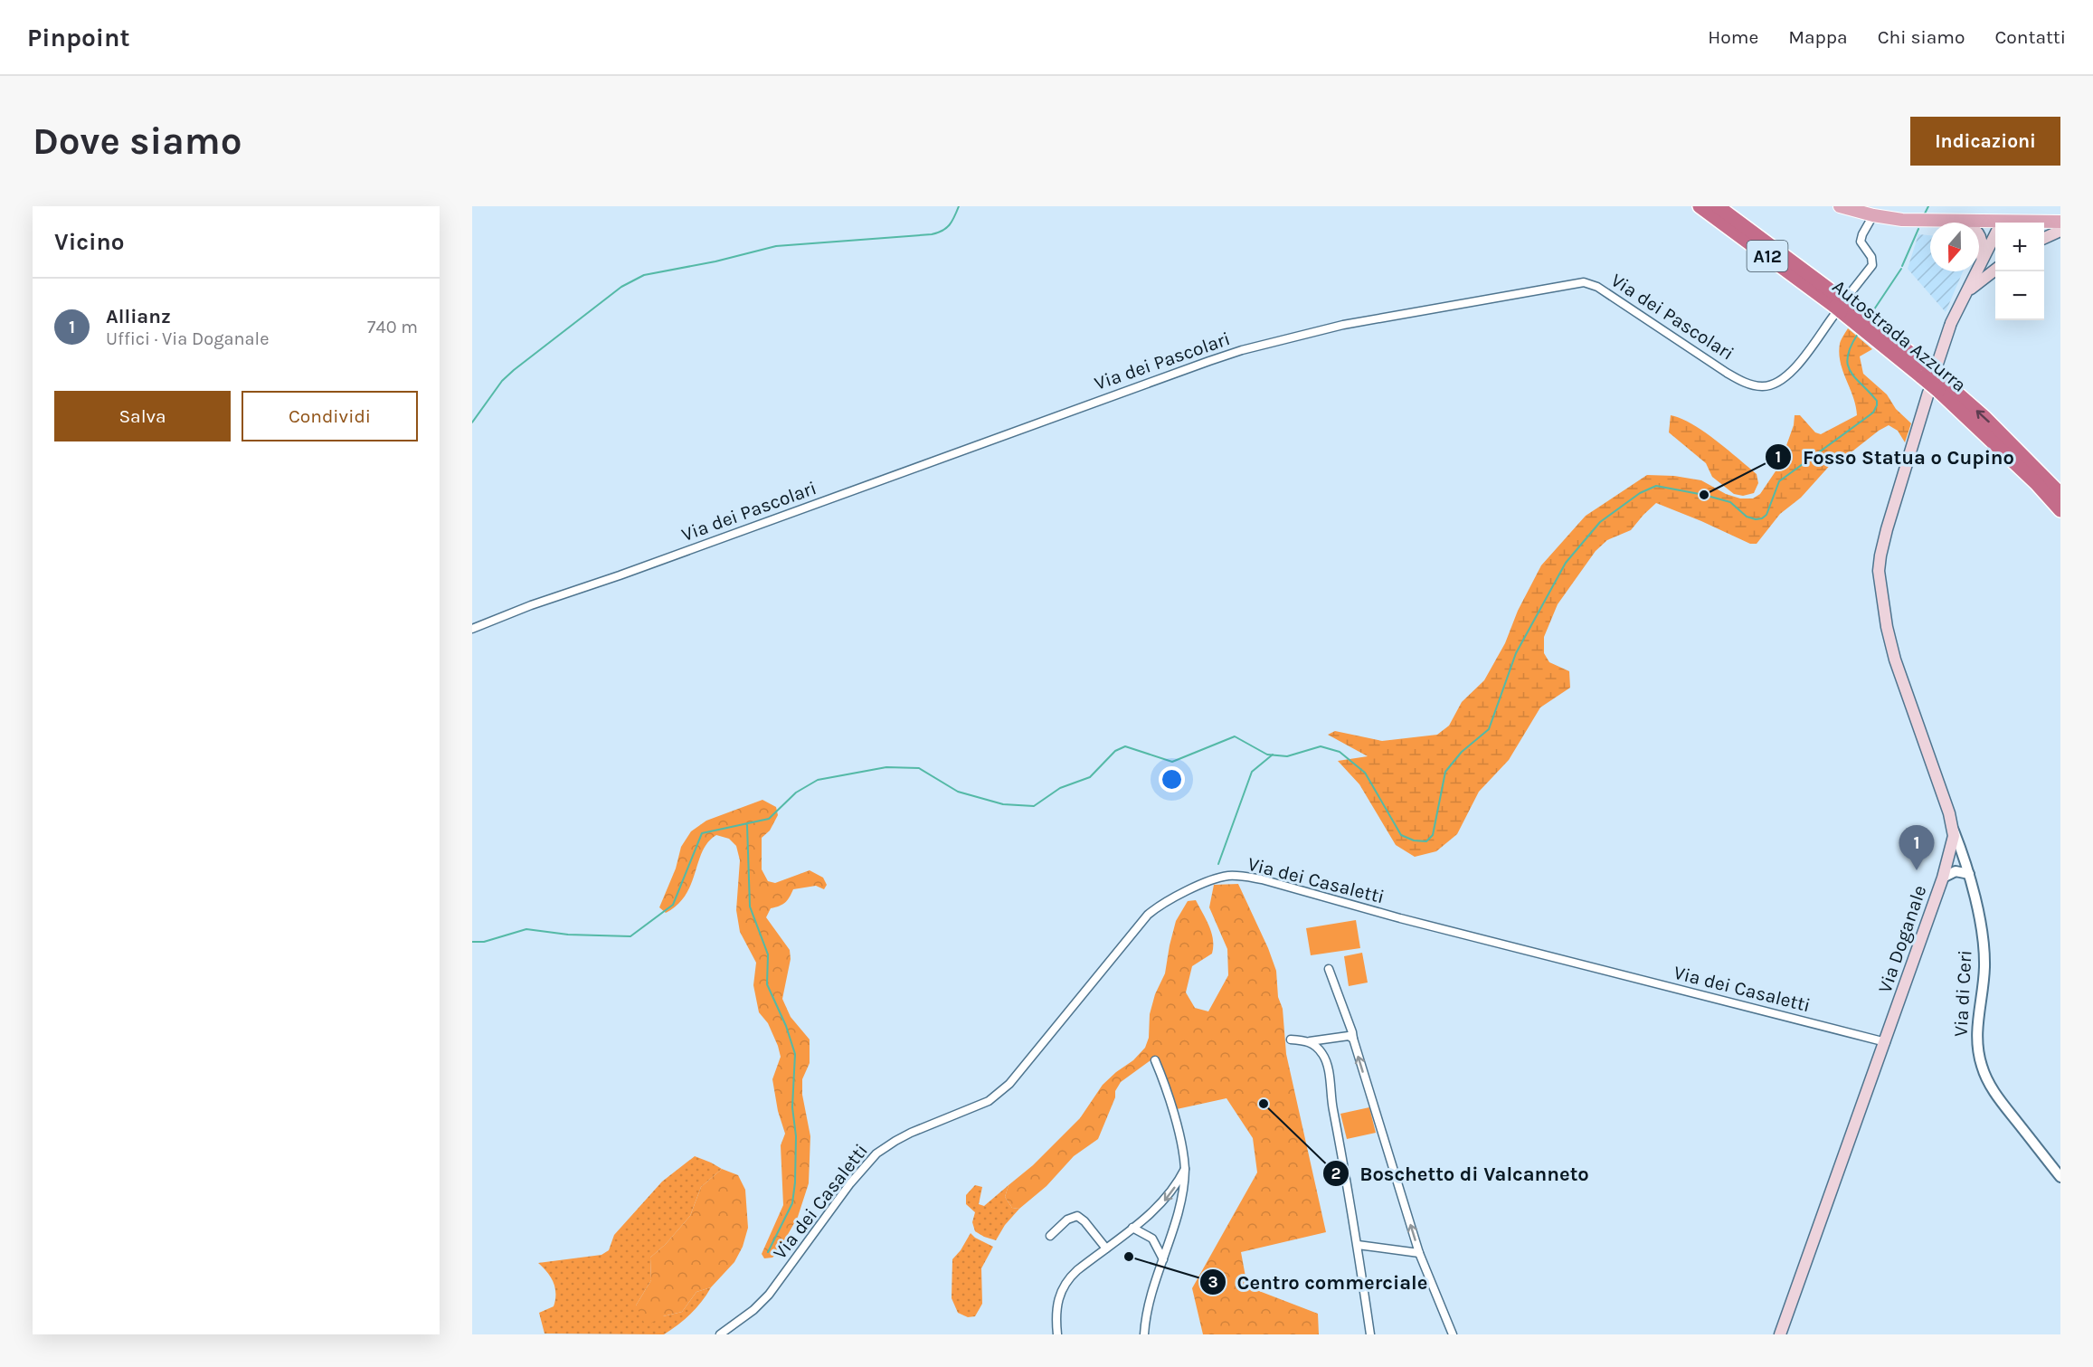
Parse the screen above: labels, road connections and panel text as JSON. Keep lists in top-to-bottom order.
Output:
{
  "streets": {
    "highway": ["A12", "Autostrada Azzurra"],
    "main road": ["Via Doganale"],
    "street": ["Via dei Pascolari", "Via dei Casaletti", "Via di Ceri"]
  },
  "crossings": [
    ["Via dei Pascolari", "Autostrada Azzurra"],
    ["Autostrada Azzurra", "Via Doganale"],
    ["Via dei Casaletti", "Via Doganale"],
    ["Via Doganale", "Via di Ceri"]
  ],
  "places": ["Fosso Statua o Cupino", "Boschetto di Valcanneto", "Centro commerciale"],
  "north": "bottom",
  "page": {
    "header": "Pinpoint",
    "nav": [
      "Home",
      "Mappa",
      "Chi siamo",
      "Contatti"
    ],
    "buttons": [
      "Indicazioni",
      ["Salva", "Condividi"]
    ],
    "title": "Dove siamo",
    "heading": "Vicino",
    "map_buttons": ["+", "−"],
    "list": [
      {
        "mark": "1",
        "name": "Allianz",
        "note": "Uffici · Via Doganale",
        "value": "740 m"
      }
    ],
    "pins": "1"
  }
}
